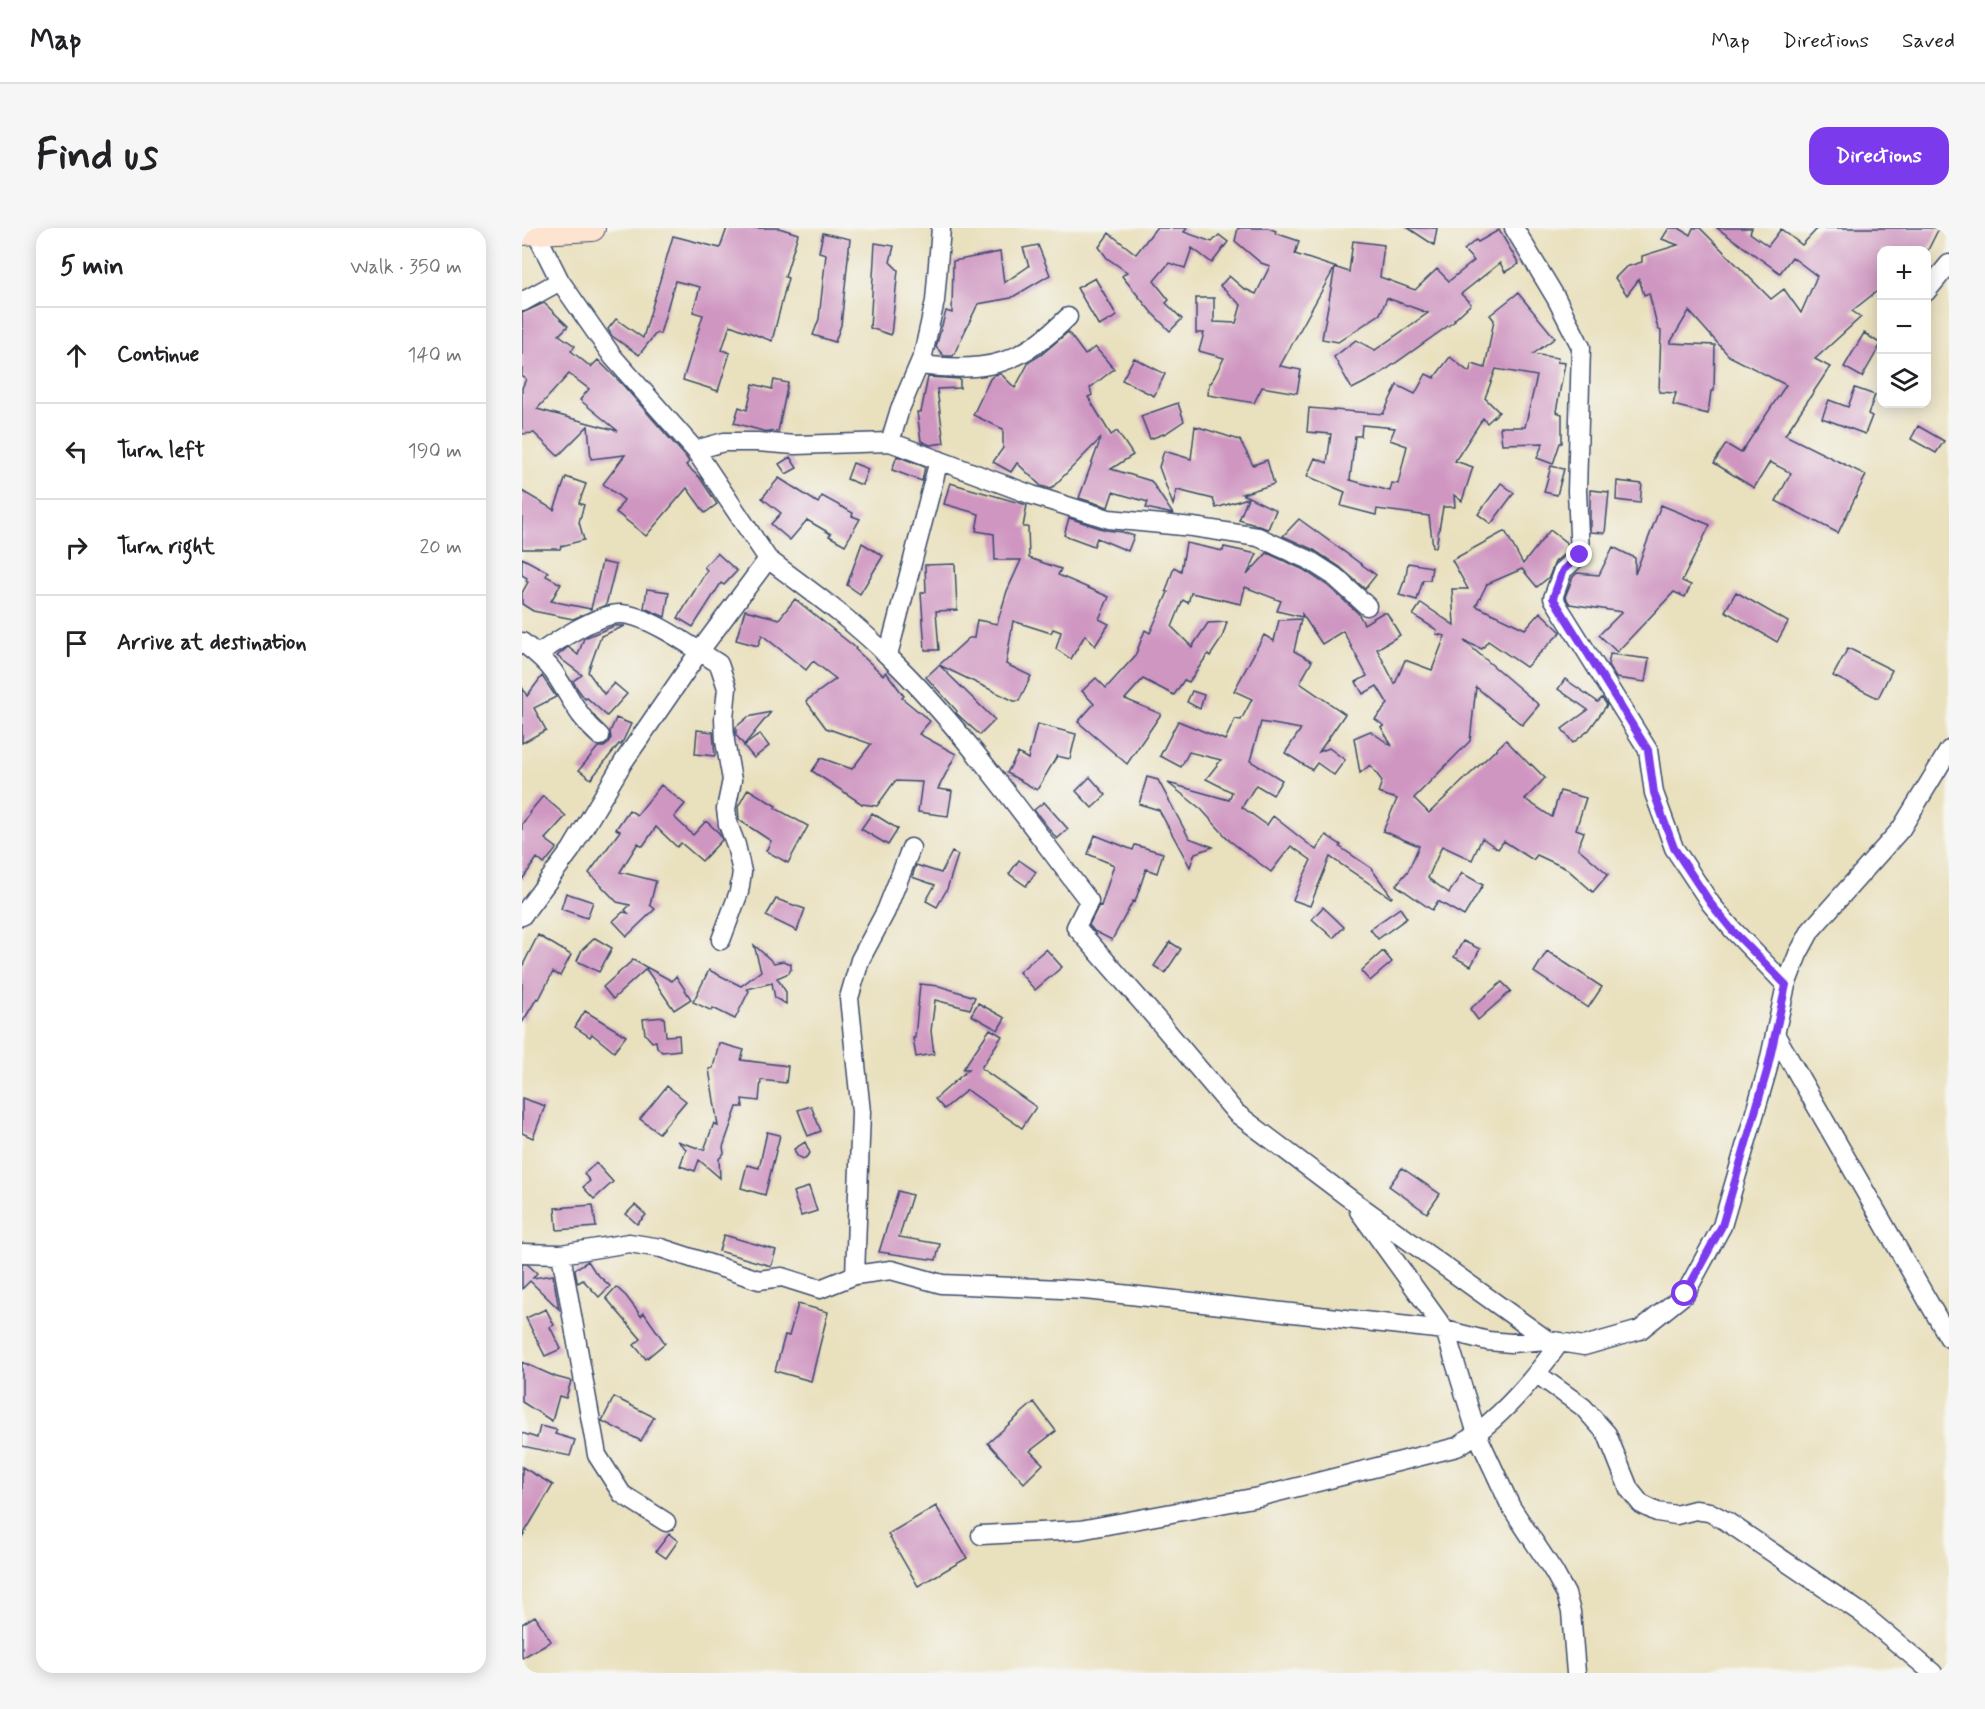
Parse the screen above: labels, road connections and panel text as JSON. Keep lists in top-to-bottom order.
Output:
{
  "page": {
    "header": "Map",
    "nav": ["Map", "Directions", "Saved"],
    "buttons": "Directions",
    "title": "Find us",
    "heading": ["5 min", "Walk · 350 m"],
    "map_buttons": ["+", "−"],
    "list": [
      ["Continue", "140 m"],
      ["Turn left", "190 m"],
      ["Turn right", "20 m"],
      "Arrive at destination"
    ]
  }
}
